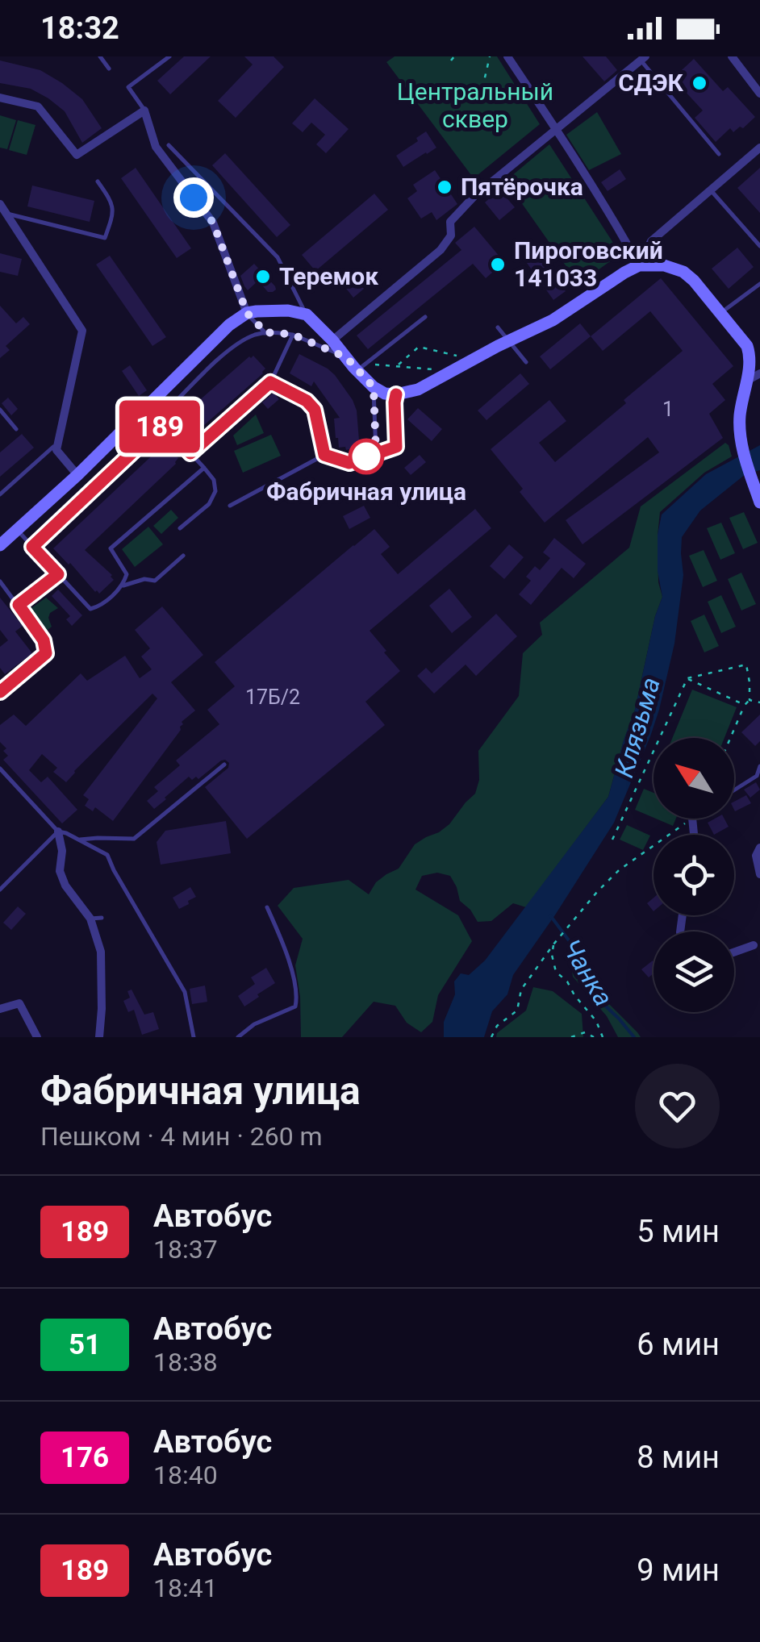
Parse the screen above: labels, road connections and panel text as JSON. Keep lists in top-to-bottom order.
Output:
{
  "water": ["Клязьма", "Чанка"],
  "parks": ["Центральный сквер"],
  "places": [
    "СДЭК",
    "Пятёрочка",
    "Пироговский 141033",
    "Теремок",
    "Фабричная улица"
  ],
  "lines": ["bus line 189"],
  "house_numbers": ["1", "17Б/2"],
  "north": "top left",
  "page": {
    "status": "18:32",
    "on_map": "189",
    "heading": ["Фабричная улица", "Пешком · 4 мин · 260 m"],
    "list": [
      {
        "mark": "189",
        "name": "Автобус",
        "note": "18:37",
        "value": "5 мин"
      },
      {
        "mark": "51",
        "name": "Автобус",
        "note": "18:38",
        "value": "6 мин"
      },
      {
        "mark": "176",
        "name": "Автобус",
        "note": "18:40",
        "value": "8 мин"
      },
      {
        "mark": "189",
        "name": "Автобус",
        "note": "18:41",
        "value": "9 мин"
      }
    ]
  }
}
